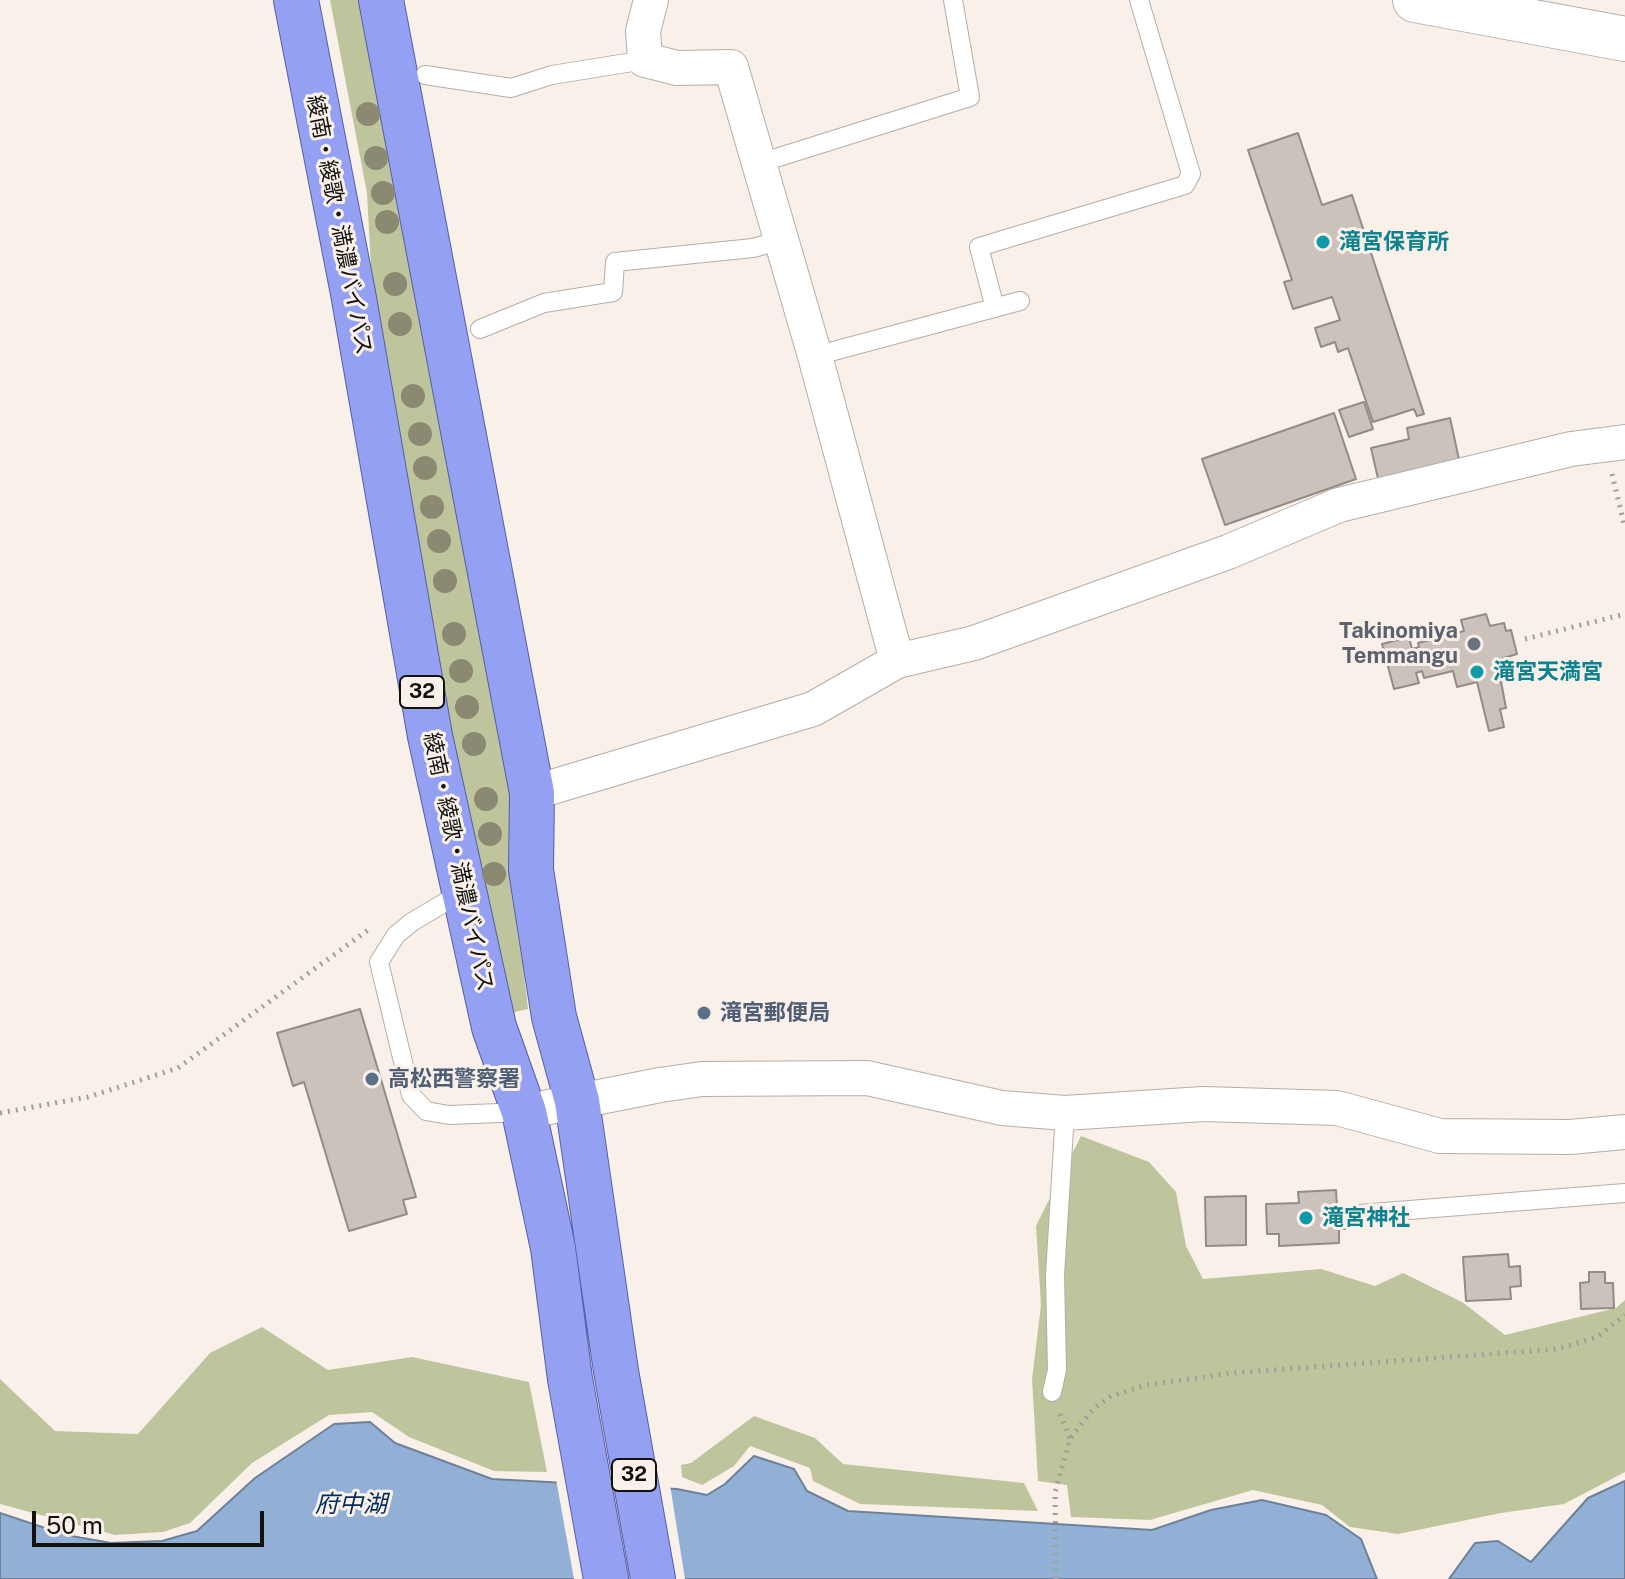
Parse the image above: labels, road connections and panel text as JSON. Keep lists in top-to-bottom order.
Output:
{
  "streets": {
    "highway": ["綾南・綾歌・満濃バイパス", "32"]
  },
  "water": ["府中湖"],
  "places": [
    "滝宮保育所",
    "Takinomiya Temmangu",
    "滝宮天満宮",
    "滝宮郵便局",
    "高松西警察署",
    "滝宮神社"
  ],
  "scale_bar": "50 m"
}
